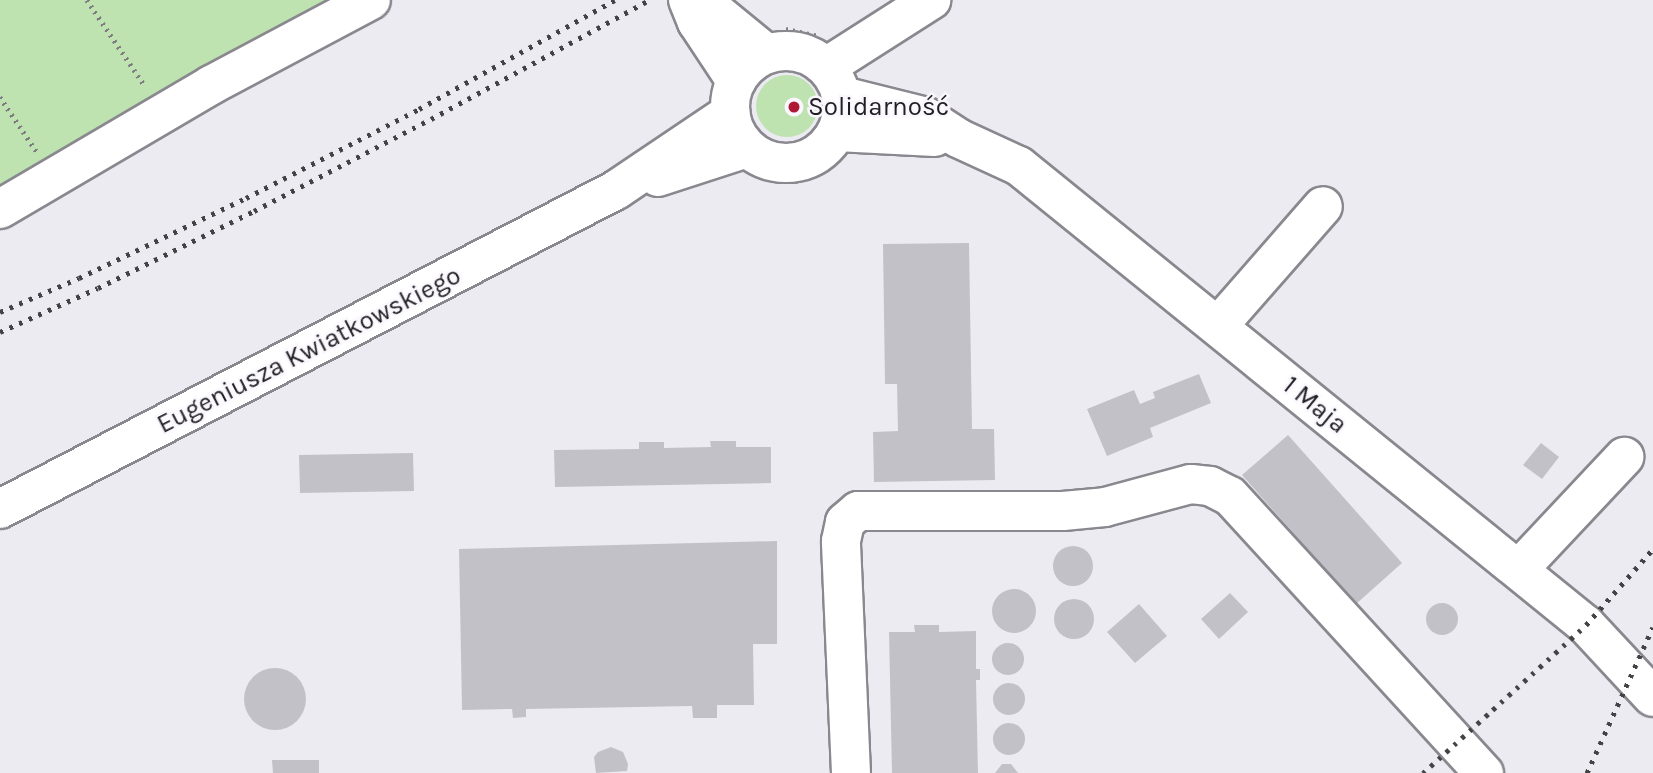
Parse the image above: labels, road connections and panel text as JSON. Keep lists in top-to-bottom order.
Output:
{
  "streets": {
    "street": ["Eugeniusza Kwiatkowskiego", "1 Maja"]
  },
  "places": ["Solidarność"]
}
